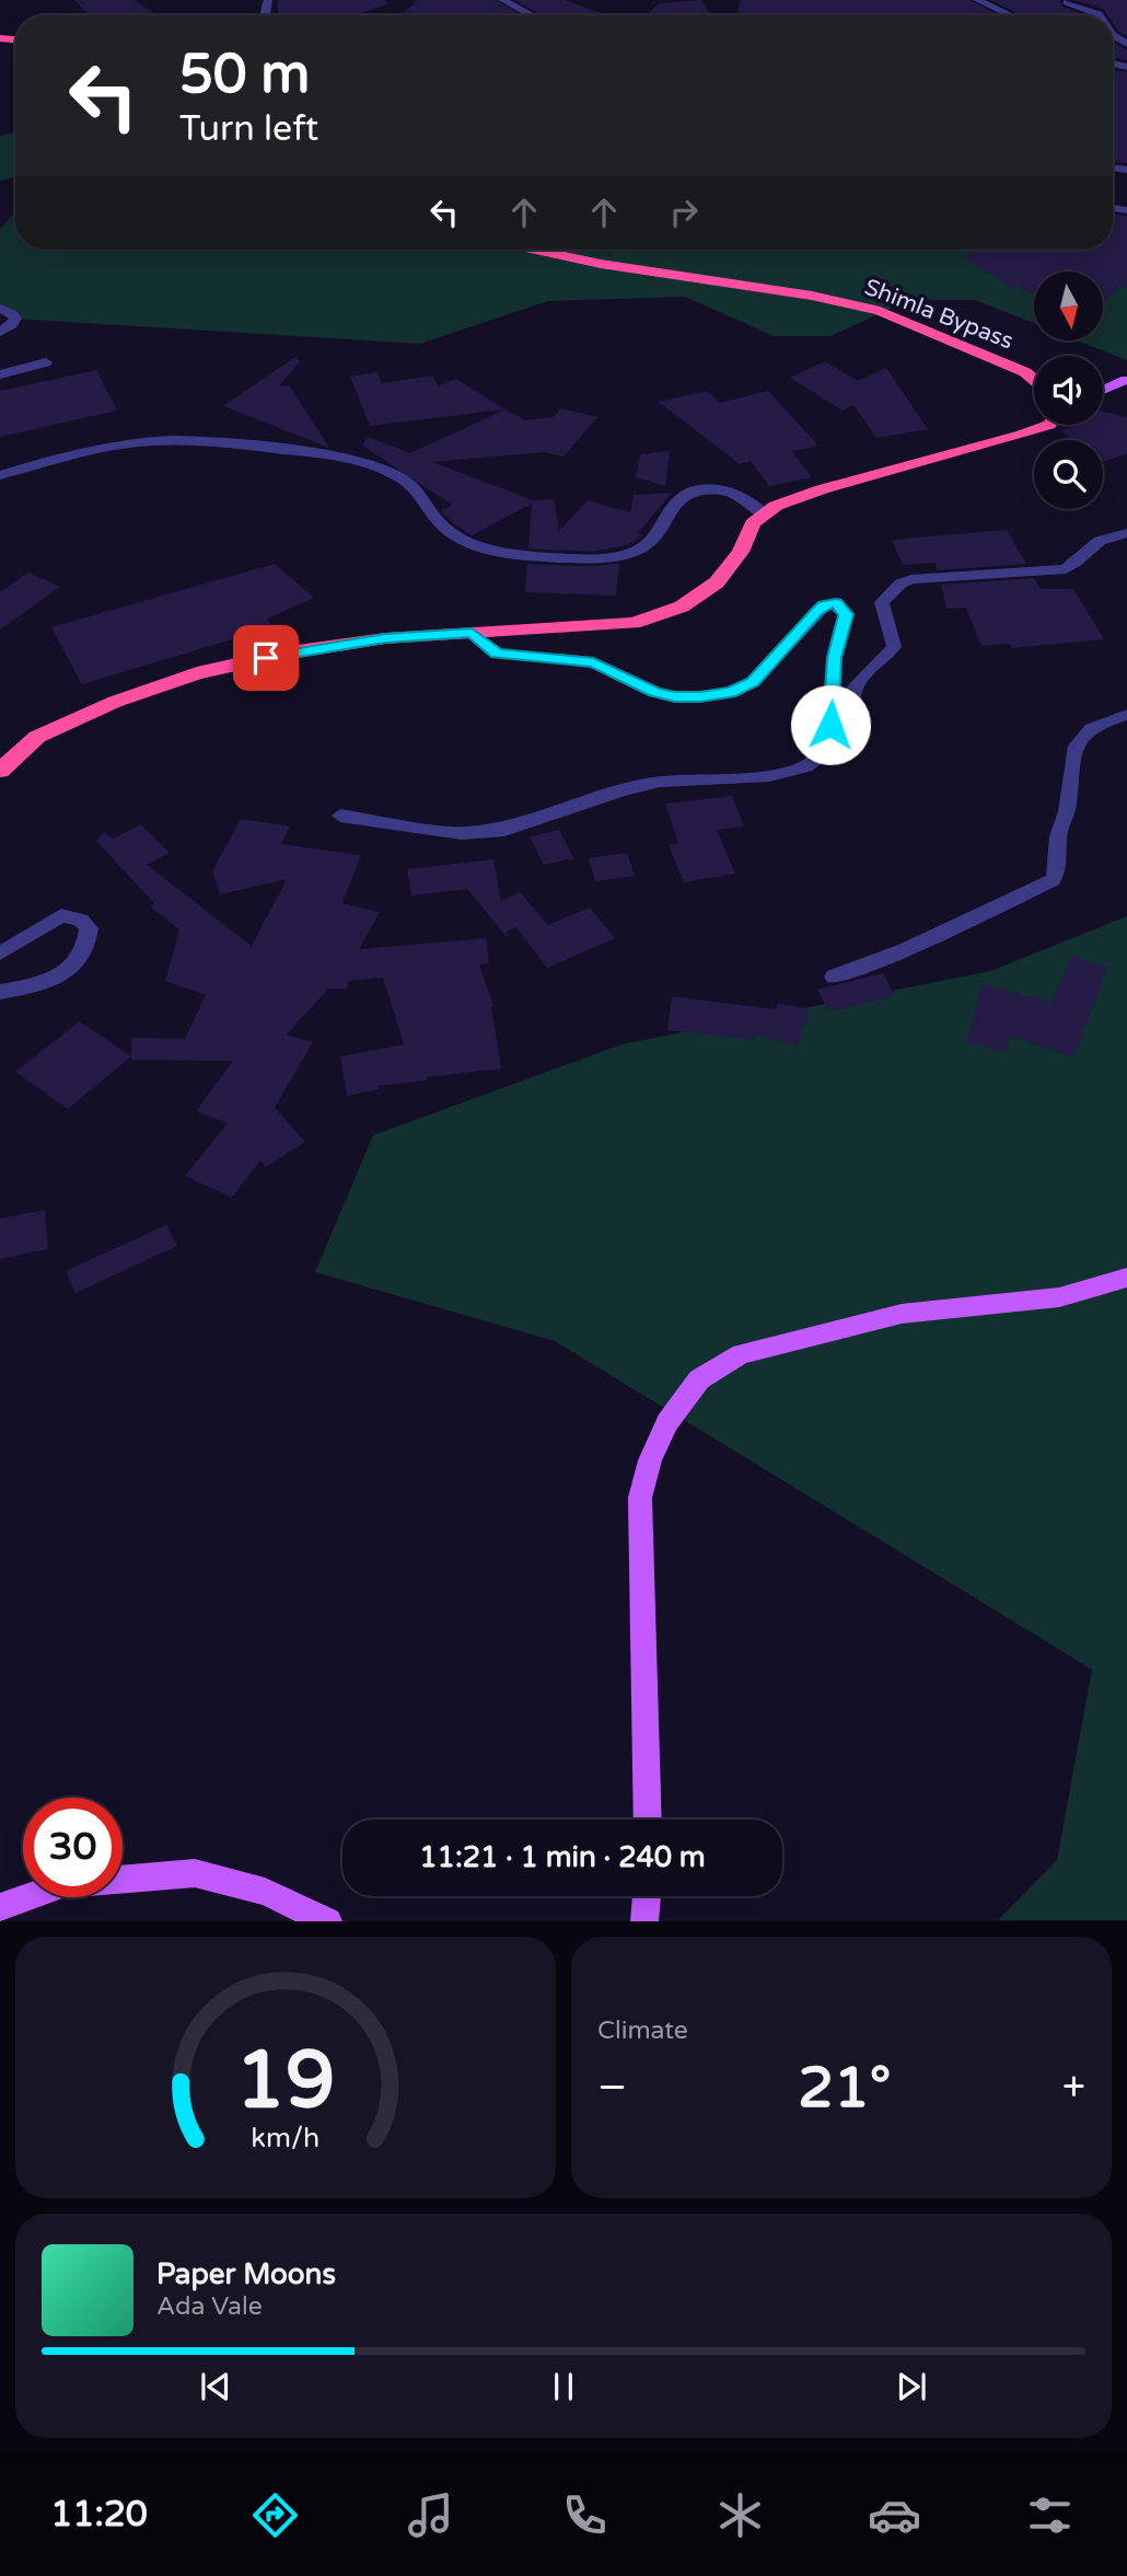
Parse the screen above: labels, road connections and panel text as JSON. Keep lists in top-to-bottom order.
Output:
{
  "streets": {
    "highway": ["Shimla Bypass"]
  },
  "north": "bottom",
  "page": {
    "turn": ["50 m", "Turn left"],
    "limit": "30",
    "trip": "11:21 · 1 min · 240 m",
    "tile": "Climate",
    "heat": ["−", "21°", "+"],
    "song": ["Paper Moons", "Ada Vale"],
    "tabs": "11:20",
    "gauge": ["19", "km/h"]
  }
}
